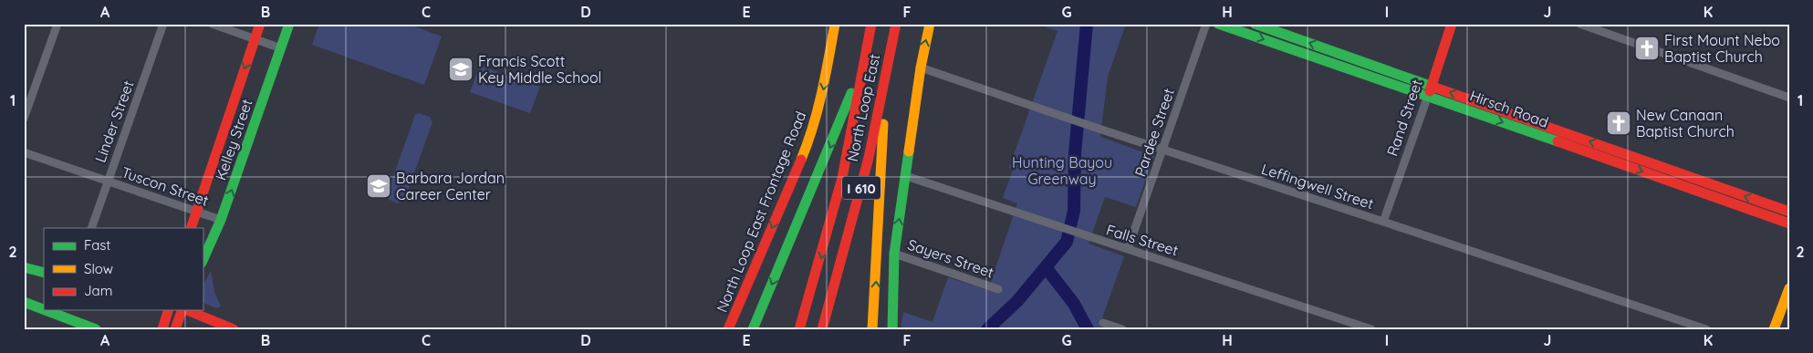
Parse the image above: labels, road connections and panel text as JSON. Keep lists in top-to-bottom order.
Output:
{
  "streets": {
    "main road": [
      "North Loop East",
      "Hirsch Road",
      "Rand Street",
      "Kelley Street",
      "I 610",
      "North Loop East Frontage Road"
    ],
    "street": [
      "Linder Street",
      "Pardee Street",
      "Tuscon Street",
      "Leffingwell Street",
      "Falls Street",
      "Sayers Street"
    ]
  },
  "crossings": [
    ["Hirsch Road", "Rand Street"],
    ["Rand Street", "Leffingwell Street"],
    ["Linder Street", "Tuscon Street"],
    ["Pardee Street", "Leffingwell Street"],
    ["Pardee Street", "Falls Street"],
    ["Kelley Street", "Tuscon Street"]
  ],
  "parks": ["Hunting Bayou Greenway"],
  "places": {
    "church": ["First Mount Nebo Baptist Church", "New Canaan Baptist Church"],
    "school or university": ["Francis Scott Key Middle School", "Barbara Jordan Career Center"]
  },
  "legend": ["Fast", "Slow", "Jam"],
  "grid": {
    "columns": [
      "A",
      "B",
      "C",
      "D",
      "E",
      "F",
      "G",
      "H",
      "I",
      "J",
      "K"
    ],
    "rows": ["1", "2"]
  }
}
